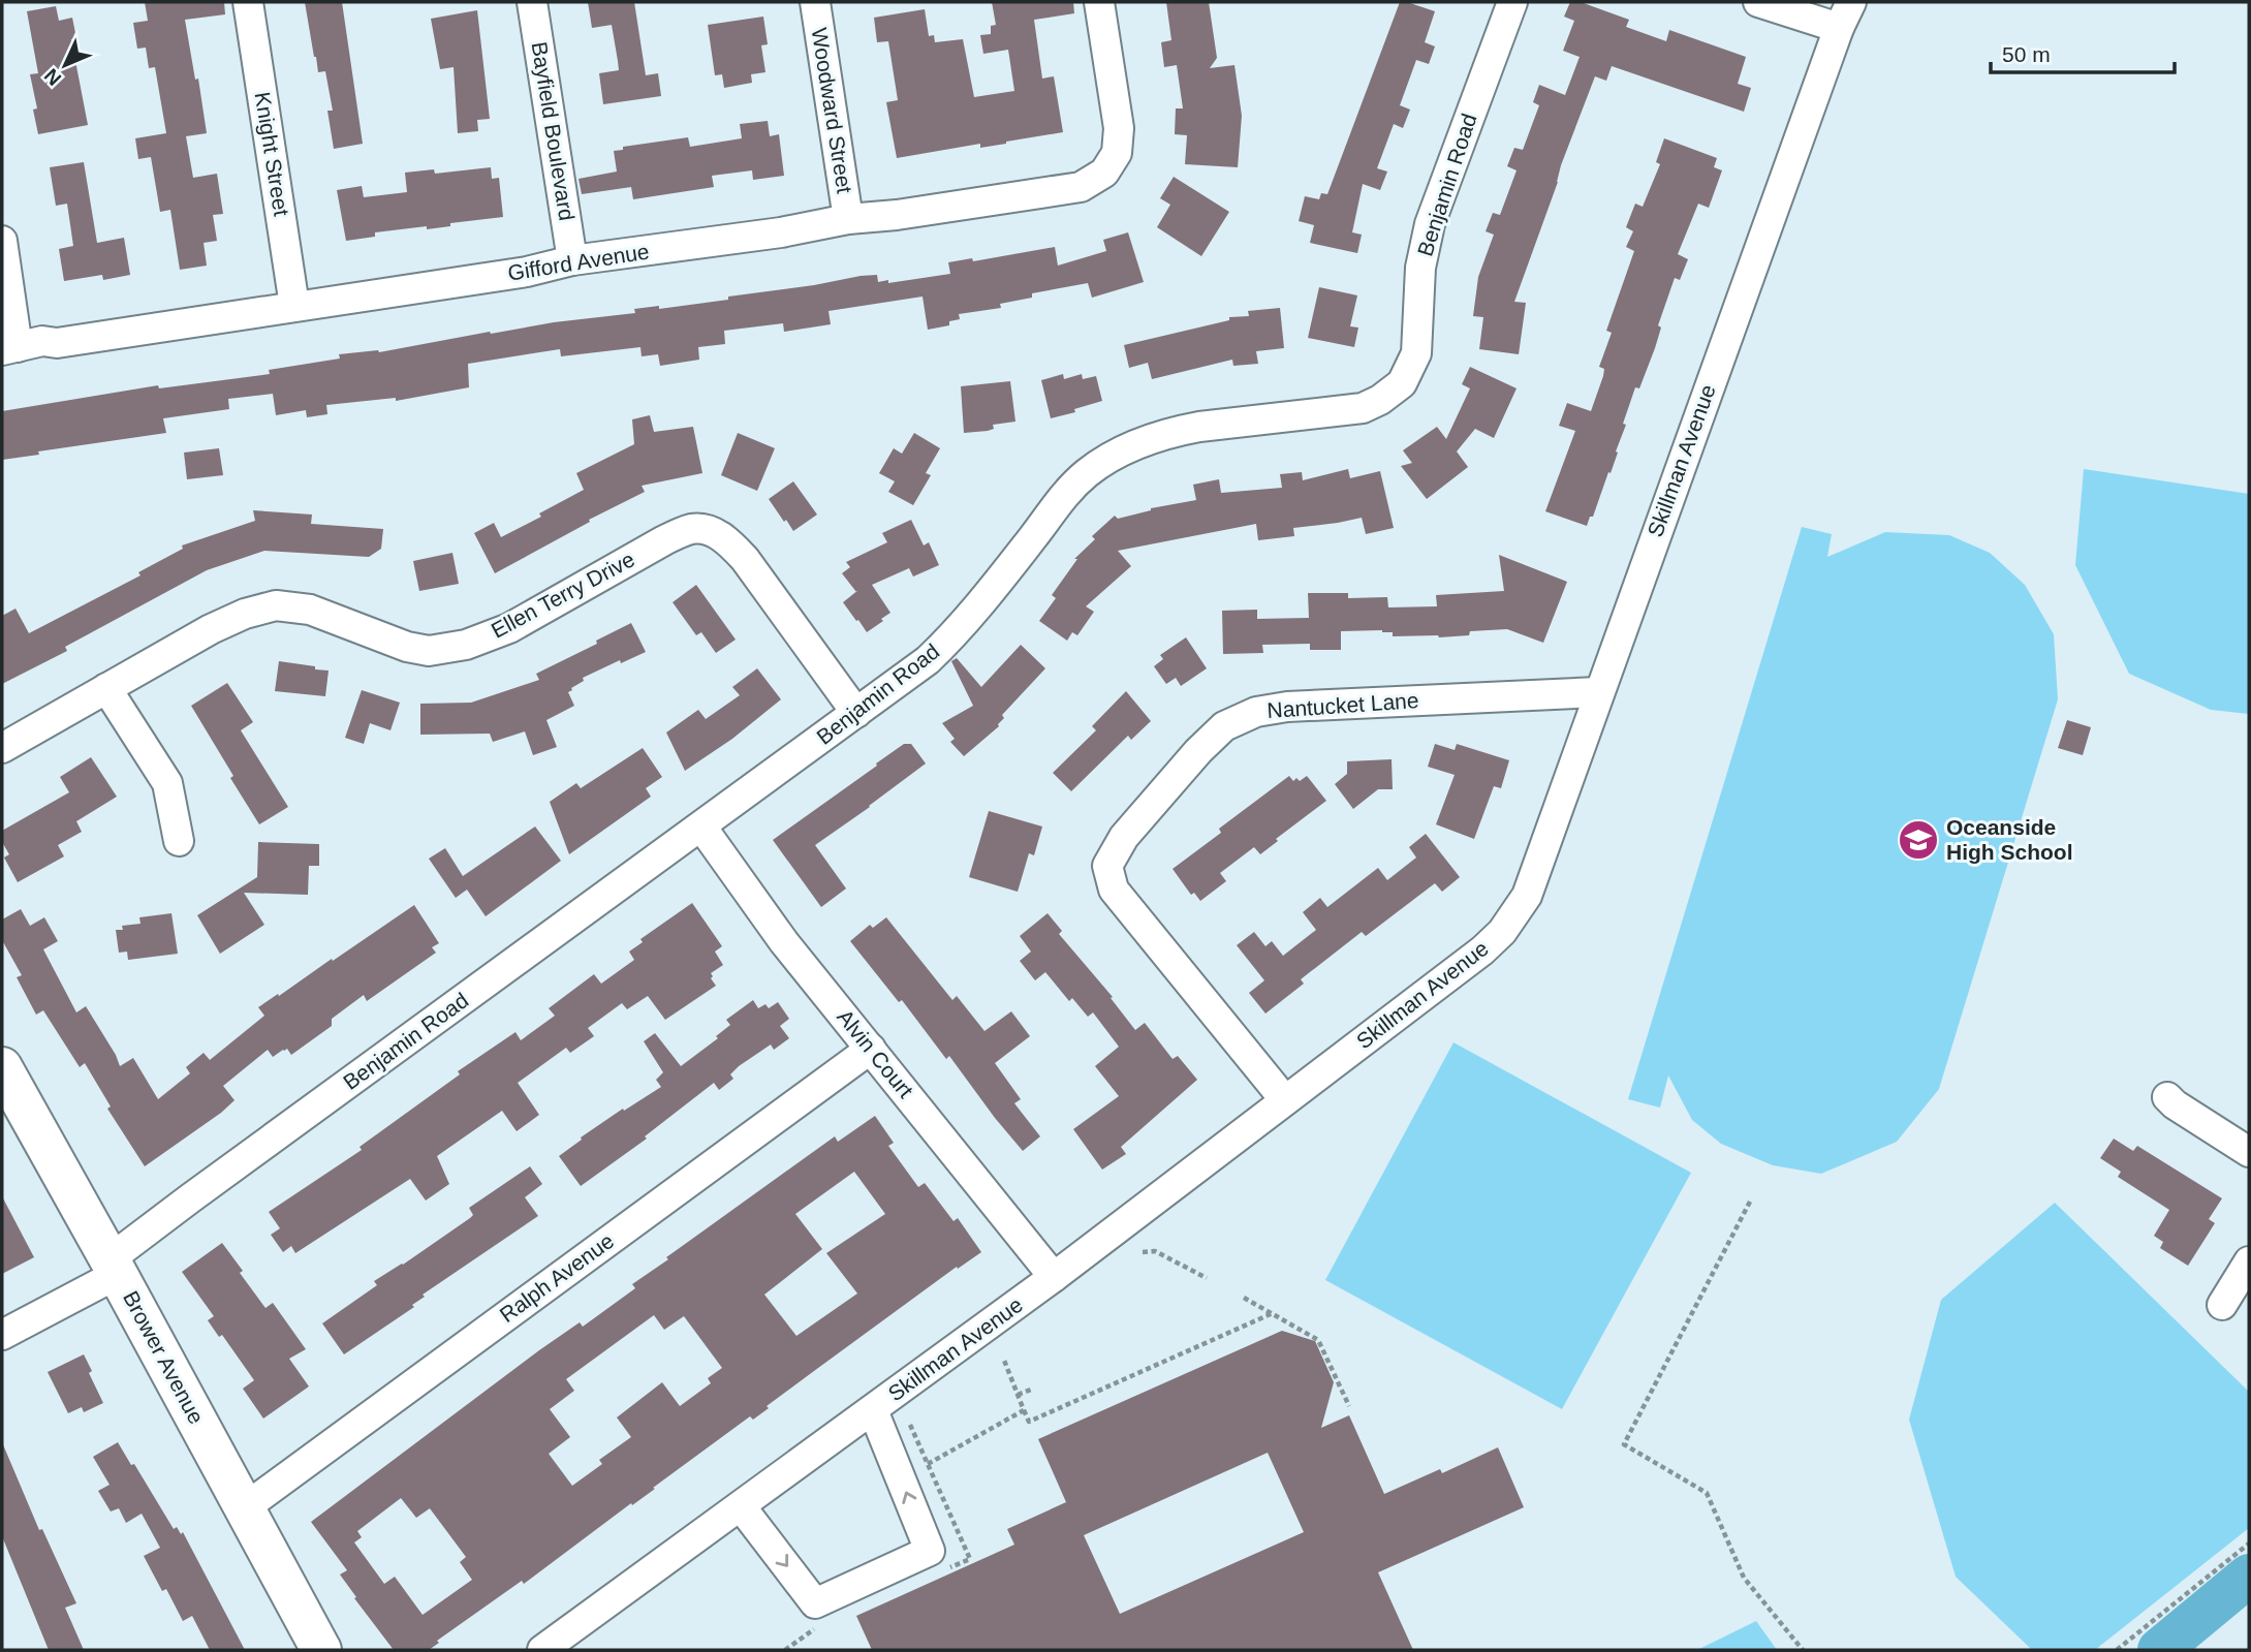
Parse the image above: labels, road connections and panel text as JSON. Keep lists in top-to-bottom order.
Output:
{
  "streets": {
    "main road": ["Brower Avenue"],
    "street": [
      "Woodward Street",
      "Bayfield Boulevard",
      "Knight Street",
      "Benjamin Road",
      "Gifford Avenue",
      "Skillman Avenue",
      "Ellen Terry Drive",
      "Nantucket Lane",
      "Alvin Court",
      "Ralph Avenue"
    ]
  },
  "crossings": [
    ["Woodward Street", "Gifford Avenue"],
    ["Bayfield Boulevard", "Gifford Avenue"],
    ["Knight Street", "Gifford Avenue"],
    ["Benjamin Road", "Ellen Terry Drive"],
    ["Benjamin Road", "Alvin Court"],
    ["Benjamin Road", "Brower Avenue"],
    ["Skillman Avenue", "Nantucket Lane"],
    ["Skillman Avenue", "Alvin Court"],
    ["Alvin Court", "Ralph Avenue"],
    ["Ralph Avenue", "Brower Avenue"]
  ],
  "places": {
    "school or university": ["Oceanside High School"]
  },
  "scale_bar": "50 m",
  "north": "bottom left"
}
